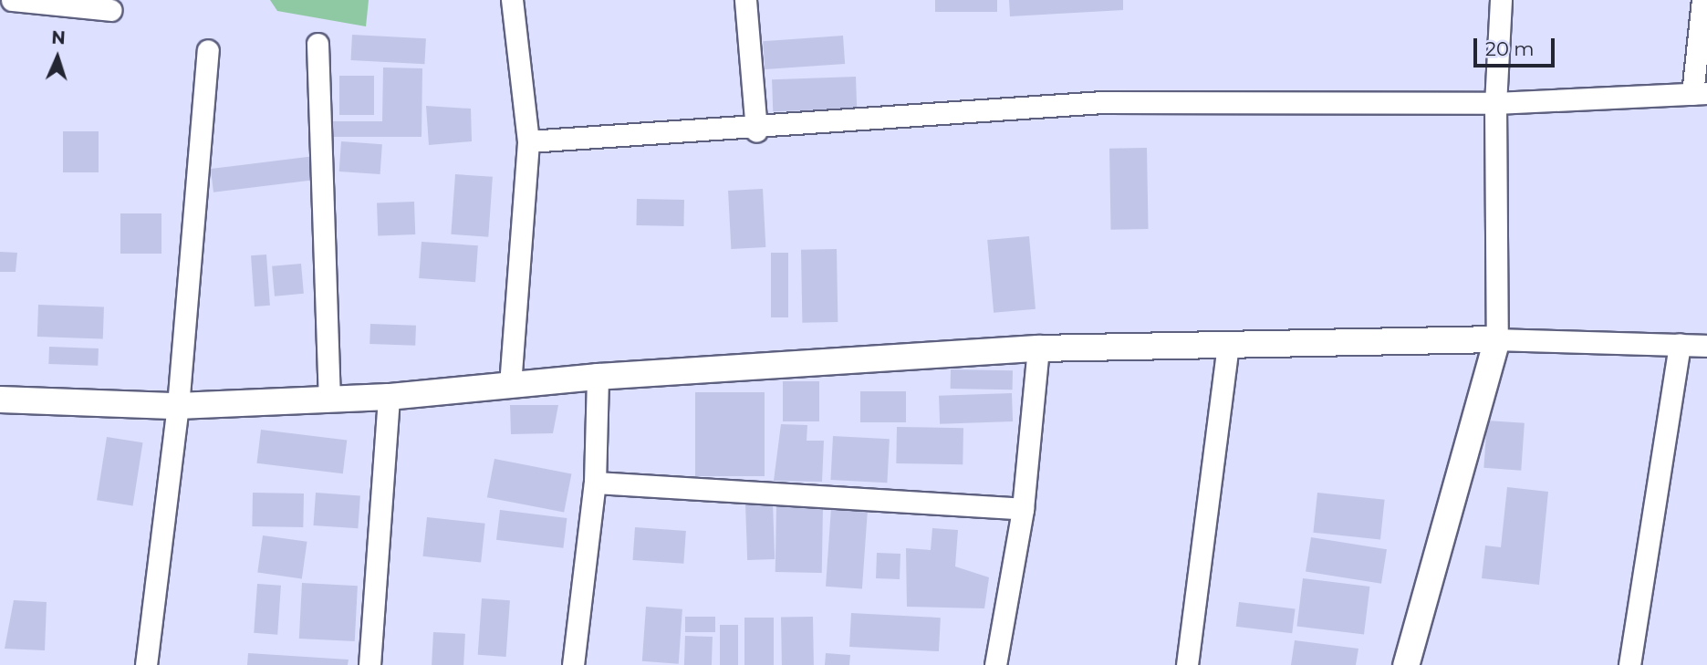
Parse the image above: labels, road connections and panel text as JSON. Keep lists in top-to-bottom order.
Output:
{
  "scale_bar": "20 m",
  "north": "top"
}
